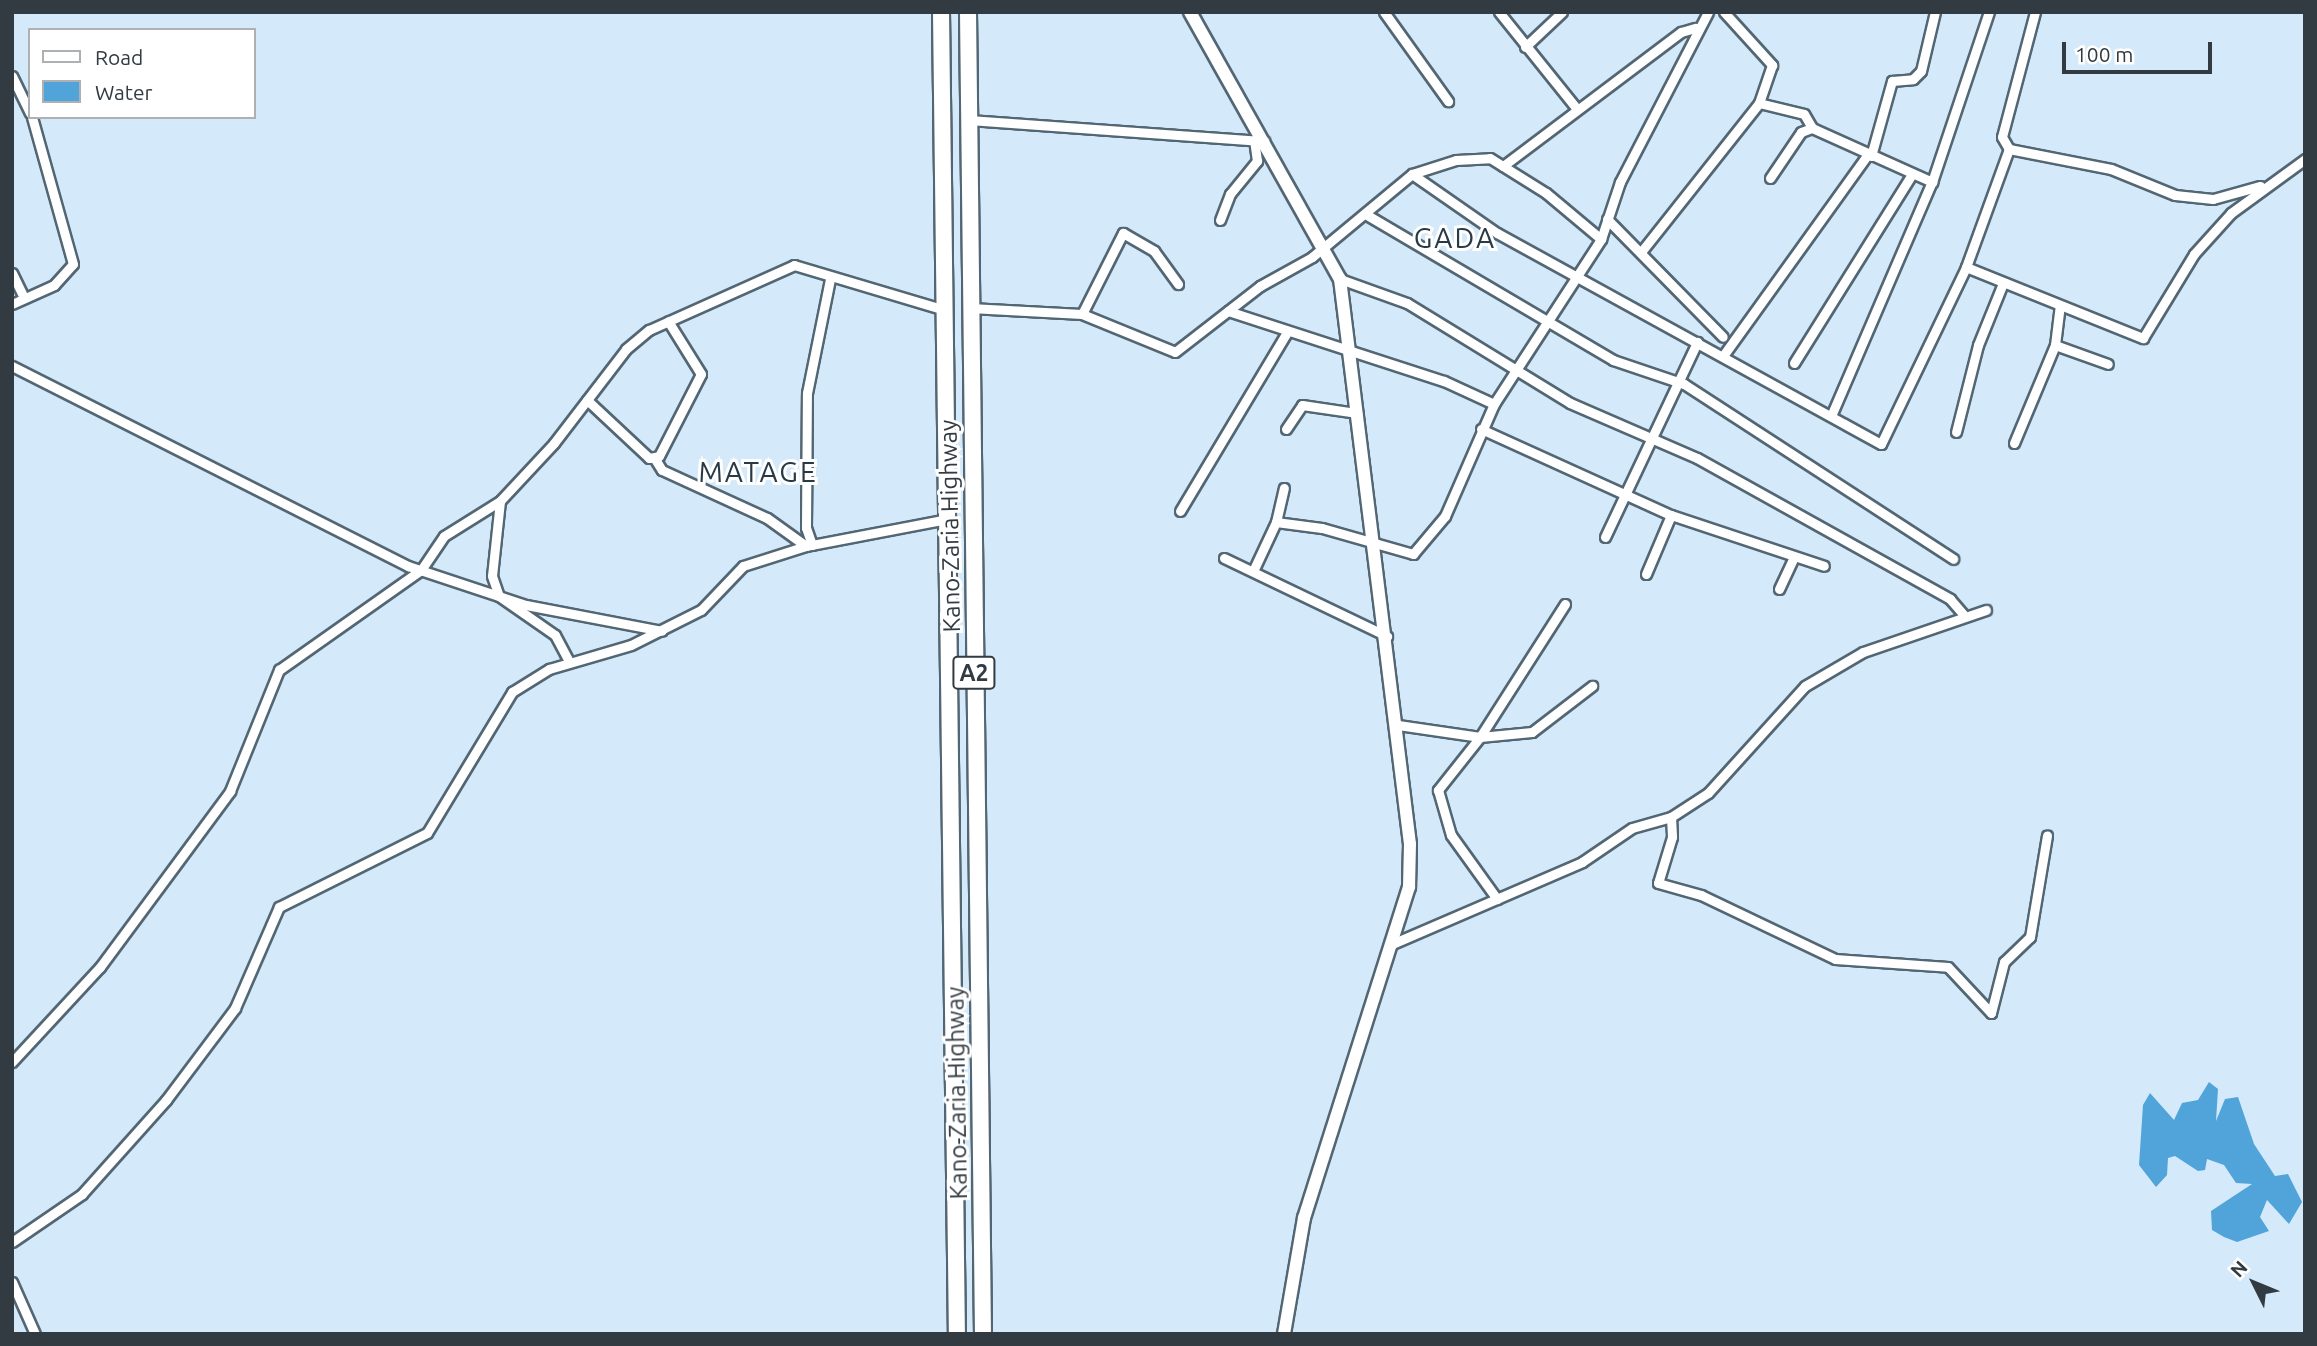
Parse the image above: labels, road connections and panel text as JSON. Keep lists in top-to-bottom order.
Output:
{
  "streets": {
    "highway": ["Kano-Zaria Highway", "A2"]
  },
  "districts": ["GADA", "MATAGE"],
  "legend": ["Road", "Water"],
  "scale_bar": "100 m",
  "north": "top left"
}
